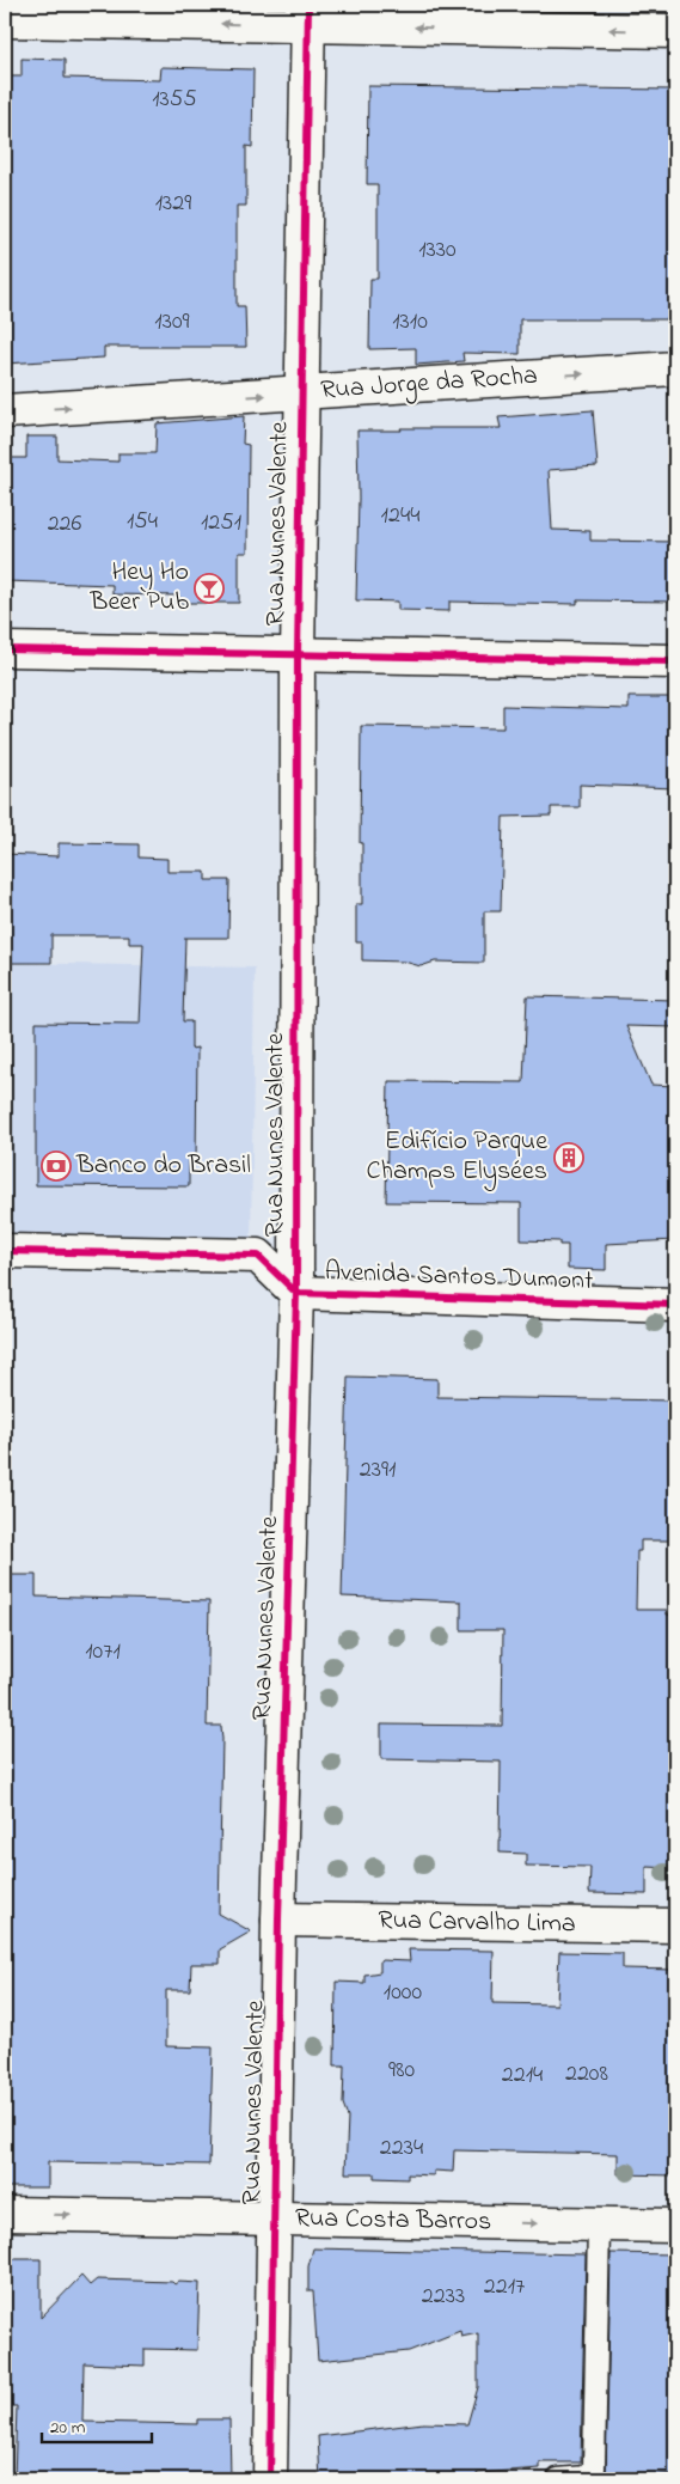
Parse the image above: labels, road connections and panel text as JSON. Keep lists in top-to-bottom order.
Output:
{
  "streets": {
    "street": [
      "Rua Jorge da Rocha",
      "Rua Nunes Valente",
      "Avenida Santos Dumont",
      "Rua Carvalho Lima",
      "Rua Costa Barros"
    ]
  },
  "crossings": [
    ["Rua Jorge da Rocha", "Rua Nunes Valente"],
    ["Rua Nunes Valente", "Avenida Santos Dumont"],
    ["Rua Nunes Valente", "Rua Carvalho Lima"],
    ["Rua Nunes Valente", "Rua Costa Barros"]
  ],
  "one_way": ["Rua Costa Barros"],
  "places": {
    "bar": ["Hey Ho Beer Pub"],
    "building": ["Edifício Parque Champs Elysées"],
    "bank": ["Banco do Brasil"]
  },
  "house_numbers": [
    "1355",
    "1329",
    "1330",
    "1309",
    "1310",
    "1244",
    "154",
    "1251",
    "226",
    "2391",
    "1071",
    "1000",
    "980",
    "2208",
    "2214",
    "2234",
    "2217",
    "2233"
  ],
  "scale_bar": "20 m"
}
